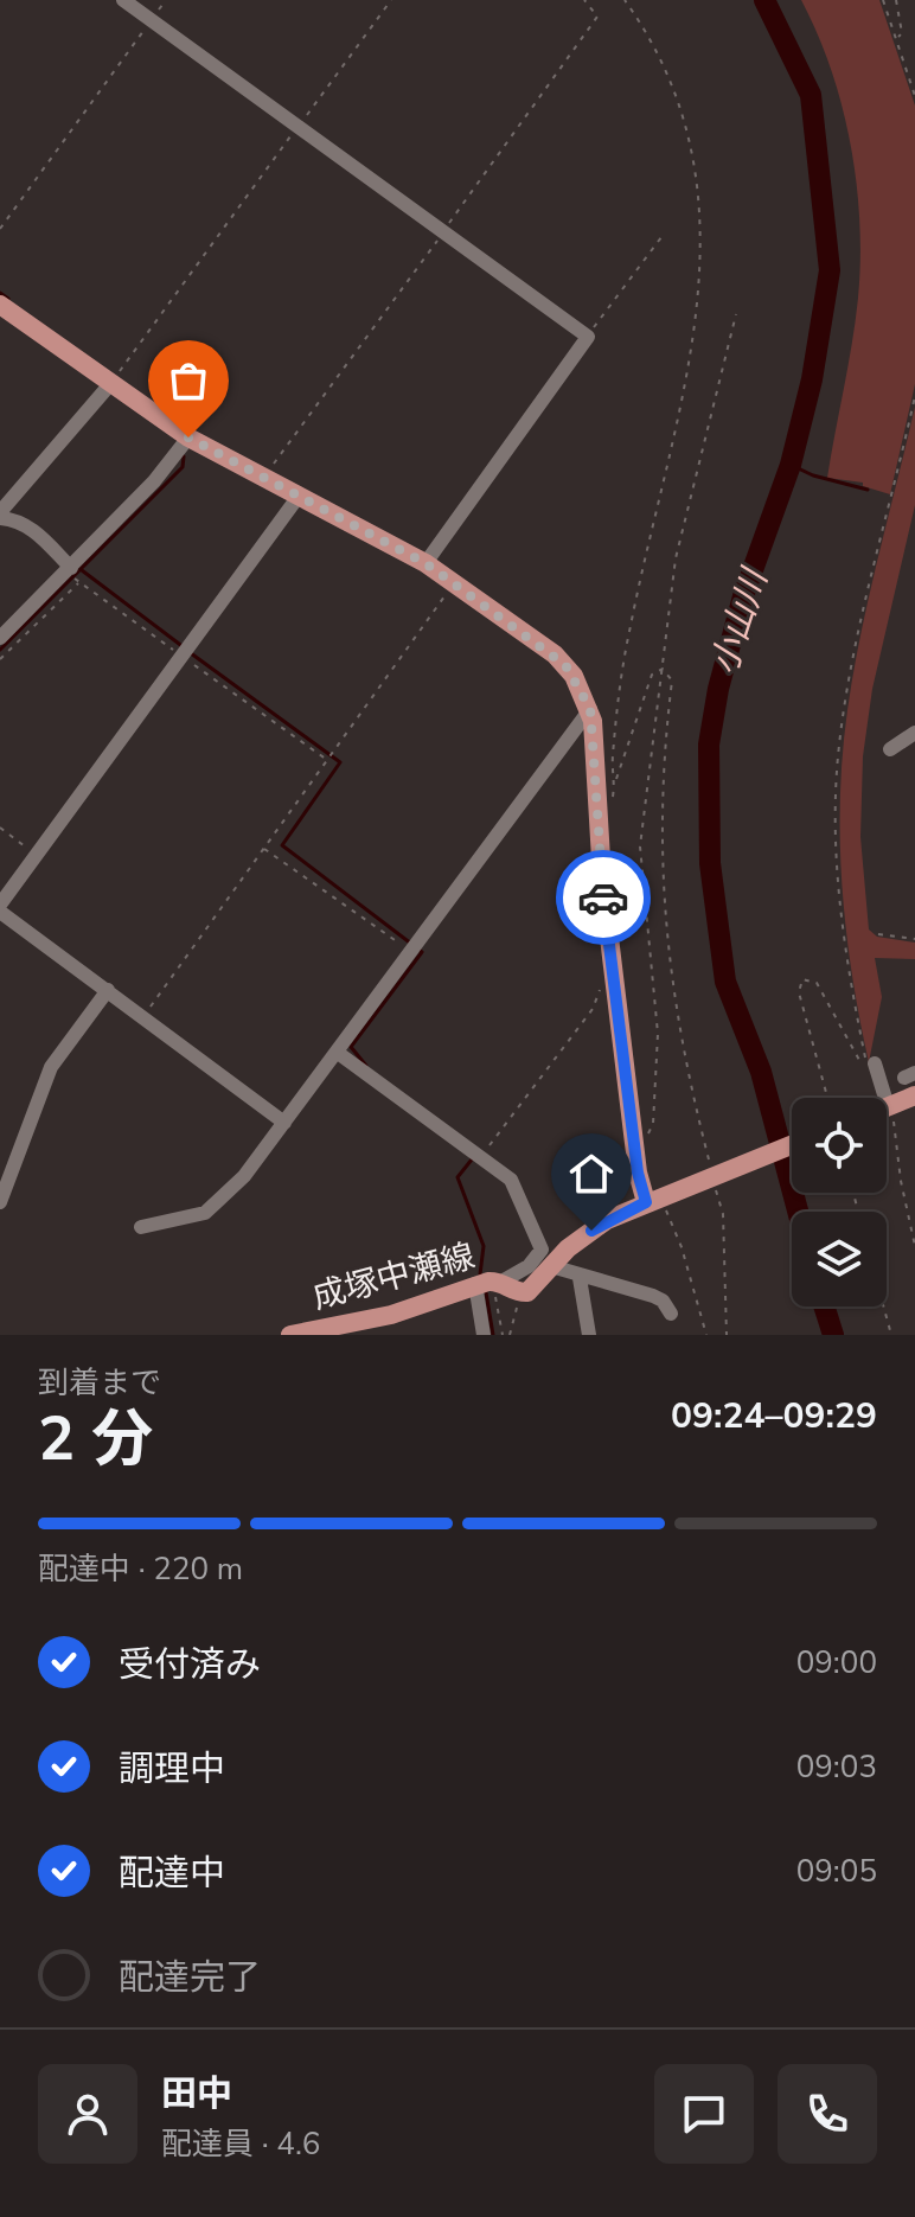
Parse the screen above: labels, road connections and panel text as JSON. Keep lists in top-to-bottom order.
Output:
{
  "streets": {
    "main road": ["成塚中瀬線"]
  },
  "water": ["小山川"],
  "page": {
    "heading": ["2 分", "到着まで", "09:24–09:29"],
    "panel": ["田中", "配達員 · 4.6"],
    "bar": "配達中 · 220 m",
    "list": [
      ["受付済み", "09:00"],
      ["調理中", "09:03"],
      ["配達中", "09:05"],
      "配達完了"
    ]
  }
}
